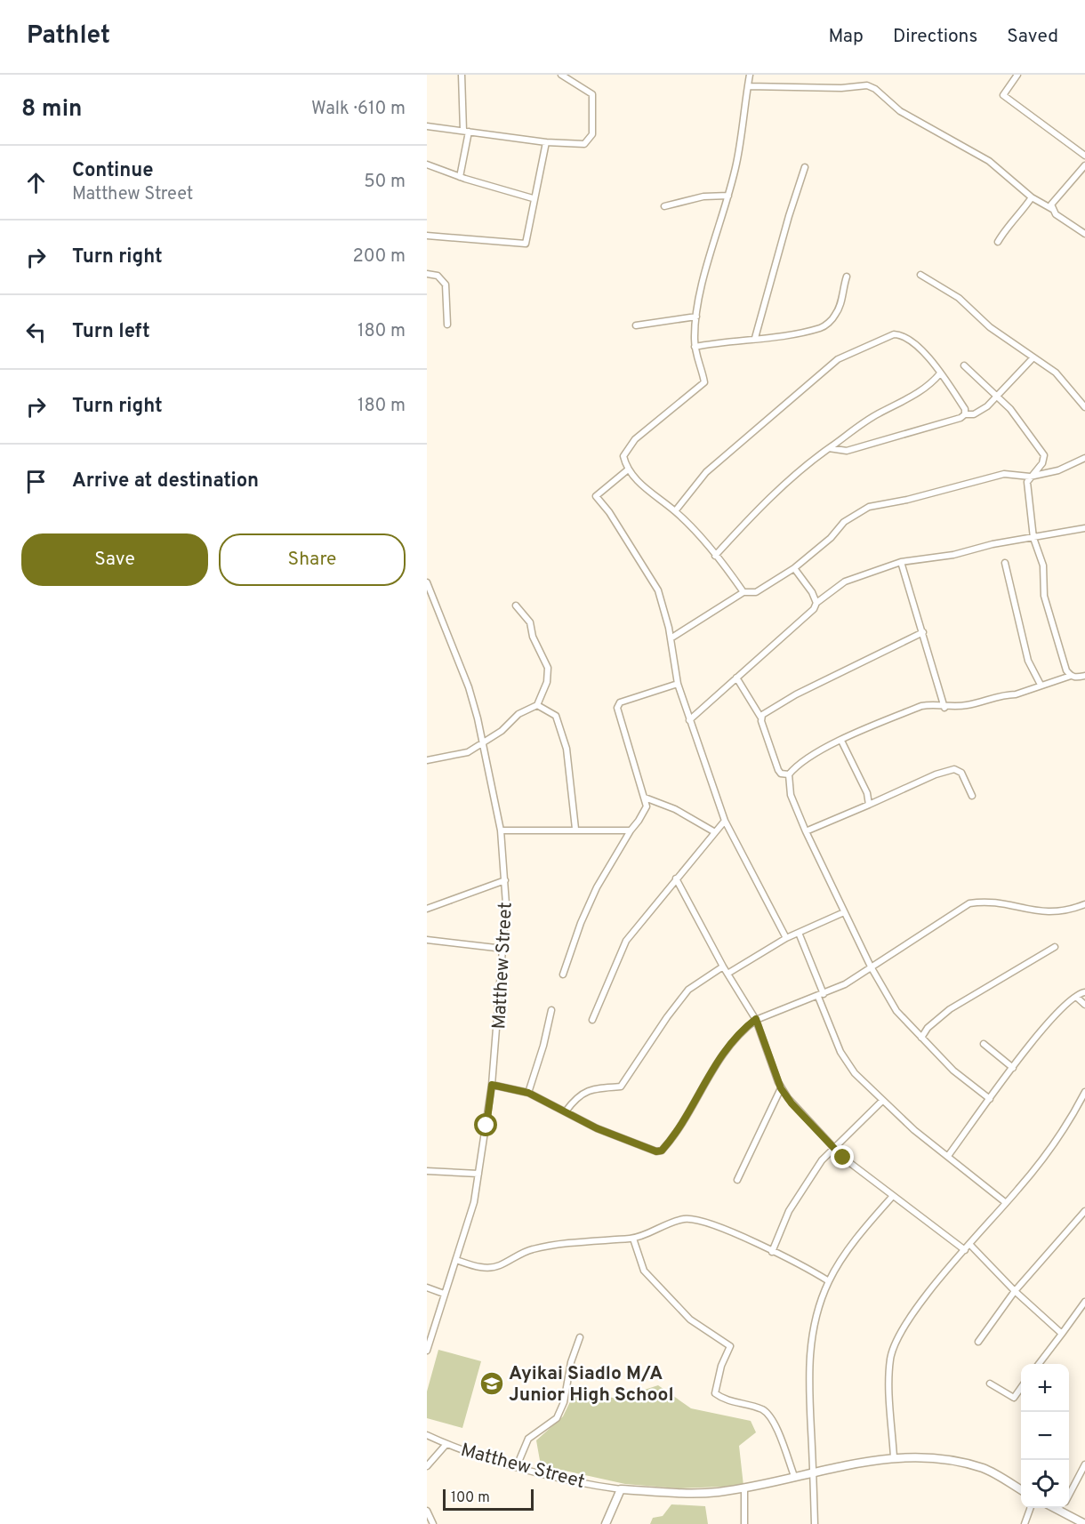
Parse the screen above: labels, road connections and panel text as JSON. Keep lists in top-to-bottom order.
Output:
{
  "streets": {
    "street": ["Matthew Street"]
  },
  "places": {
    "school or university": ["Ayikai Siadlo M/A Junior High School"]
  },
  "scale_bar": "100 m",
  "page": {
    "header": "Pathlet",
    "nav": ["Map", "Directions", "Saved"],
    "heading": ["8 min", "Walk · 610 m"],
    "list": [
      ["Continue", "Matthew Street", "50 m"],
      ["Turn right", "200 m"],
      ["Turn left", "180 m"],
      ["Turn right", "180 m"],
      "Arrive at destination"
    ],
    "buttons": ["Save", "Share"],
    "map_buttons": ["+", "−"],
    "scale": "100 m"
  }
}
